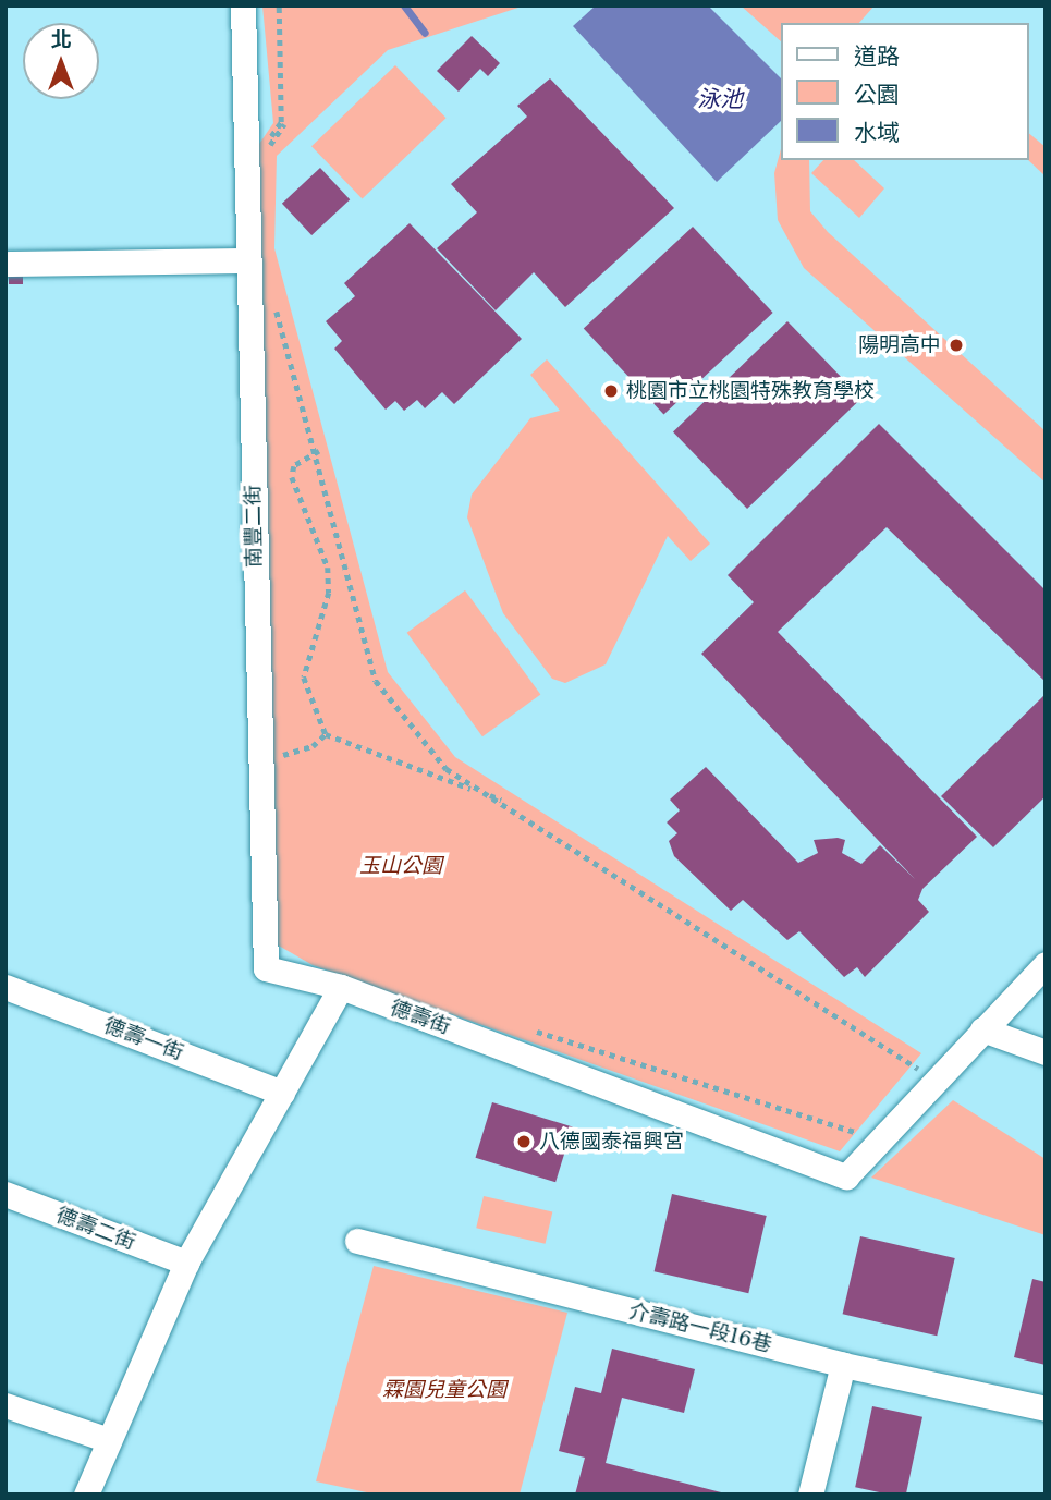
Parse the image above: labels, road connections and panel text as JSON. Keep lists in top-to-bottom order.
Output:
{
  "streets": {
    "street": [
      "南豐二街",
      "德壽街",
      "德壽一街",
      "德壽二街",
      "介壽路一段16巷"
    ]
  },
  "crossings": [
    ["南豐二街", "德壽街"]
  ],
  "water": ["泳池"],
  "parks": ["玉山公園", "霖園兒童公園"],
  "places": ["陽明高中", "桃園市立桃園特殊教育學校", "八德國泰福興宮"],
  "legend": ["道路", "公園", "水域"],
  "north": "top"
}
